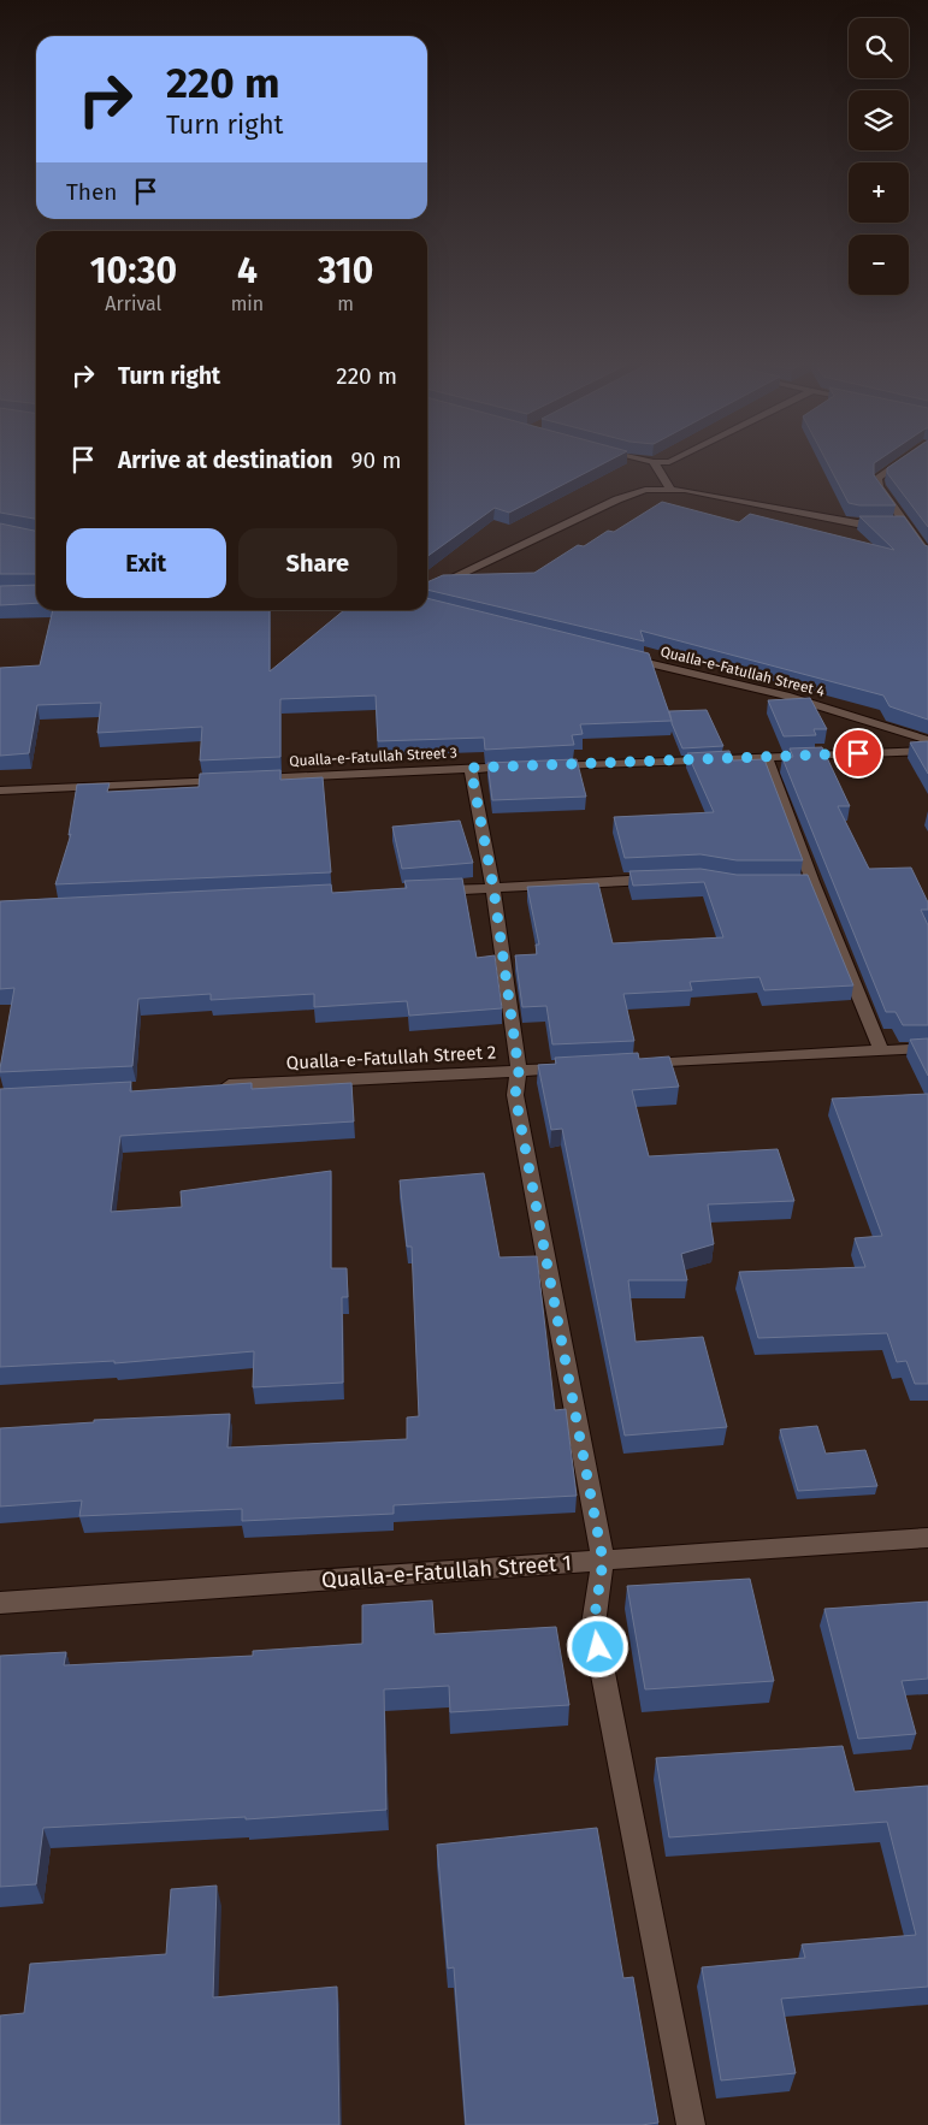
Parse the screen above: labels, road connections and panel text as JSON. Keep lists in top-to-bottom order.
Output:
{
  "streets": {
    "street": [
      "Qualla-e-Fatullah Street 4",
      "Qualla-e-Fatullah Street 3",
      "Qualla-e-Fatullah Street 2",
      "Qualla-e-Fatullah Street 1"
    ]
  },
  "page": {
    "map_buttons": ["+", "−"],
    "turn": ["220 m", "Turn right"],
    "then": "Then",
    "eta": [
      "10:30",
      "Arrival",
      "4",
      "min",
      "310",
      "m"
    ],
    "list": [
      {
        "name": "Turn right",
        "value": "220 m"
      },
      {
        "name": "Arrive at destination",
        "value": "90 m"
      }
    ],
    "buttons": ["Exit", "Share"]
  }
}
